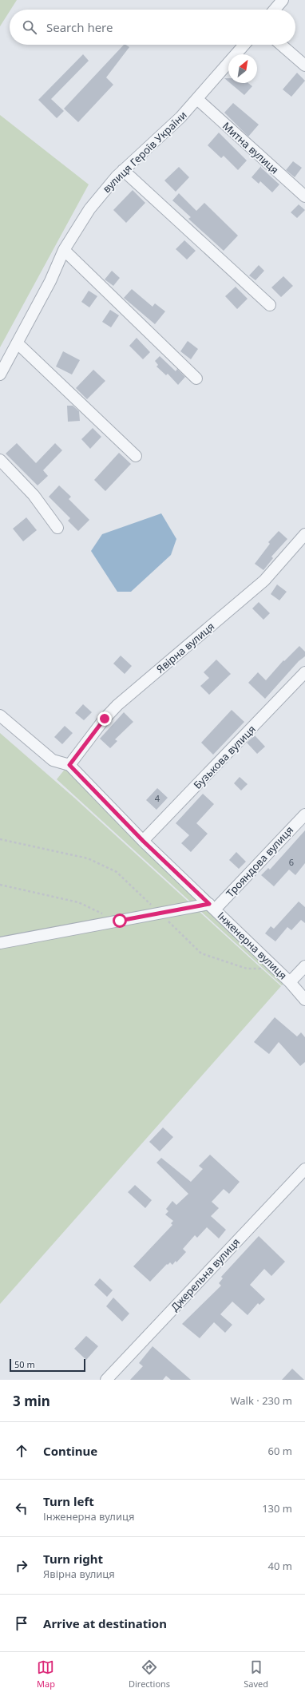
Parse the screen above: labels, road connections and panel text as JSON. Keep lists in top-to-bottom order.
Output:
{
  "streets": {
    "street": [
      "Митна вулиця",
      "вулиця Героїв України",
      "Явірна вулиця",
      "Бузькова вулиця",
      "Трояндова вулиця",
      "Інженерна вулиця",
      "Джерельна вулиця"
    ]
  },
  "crossings": [
    ["Митна вулиця", "вулиця Героїв України"],
    ["Явірна вулиця", "Інженерна вулиця"],
    ["Бузькова вулиця", "Інженерна вулиця"],
    ["Трояндова вулиця", "Інженерна вулиця"]
  ],
  "house_numbers": ["4", "6"],
  "scale_bar": "50 m",
  "north": "top right",
  "page": {
    "search": "Search here",
    "scale": "50 m",
    "heading": ["3 min", "Walk · 230 m"],
    "list": [
      ["Continue", "60 m"],
      ["Turn left", "Інженерна вулиця", "130 m"],
      ["Turn right", "Явірна вулиця", "40 m"],
      "Arrive at destination"
    ],
    "nav": ["Map", "Directions", "Saved"]
  }
}
